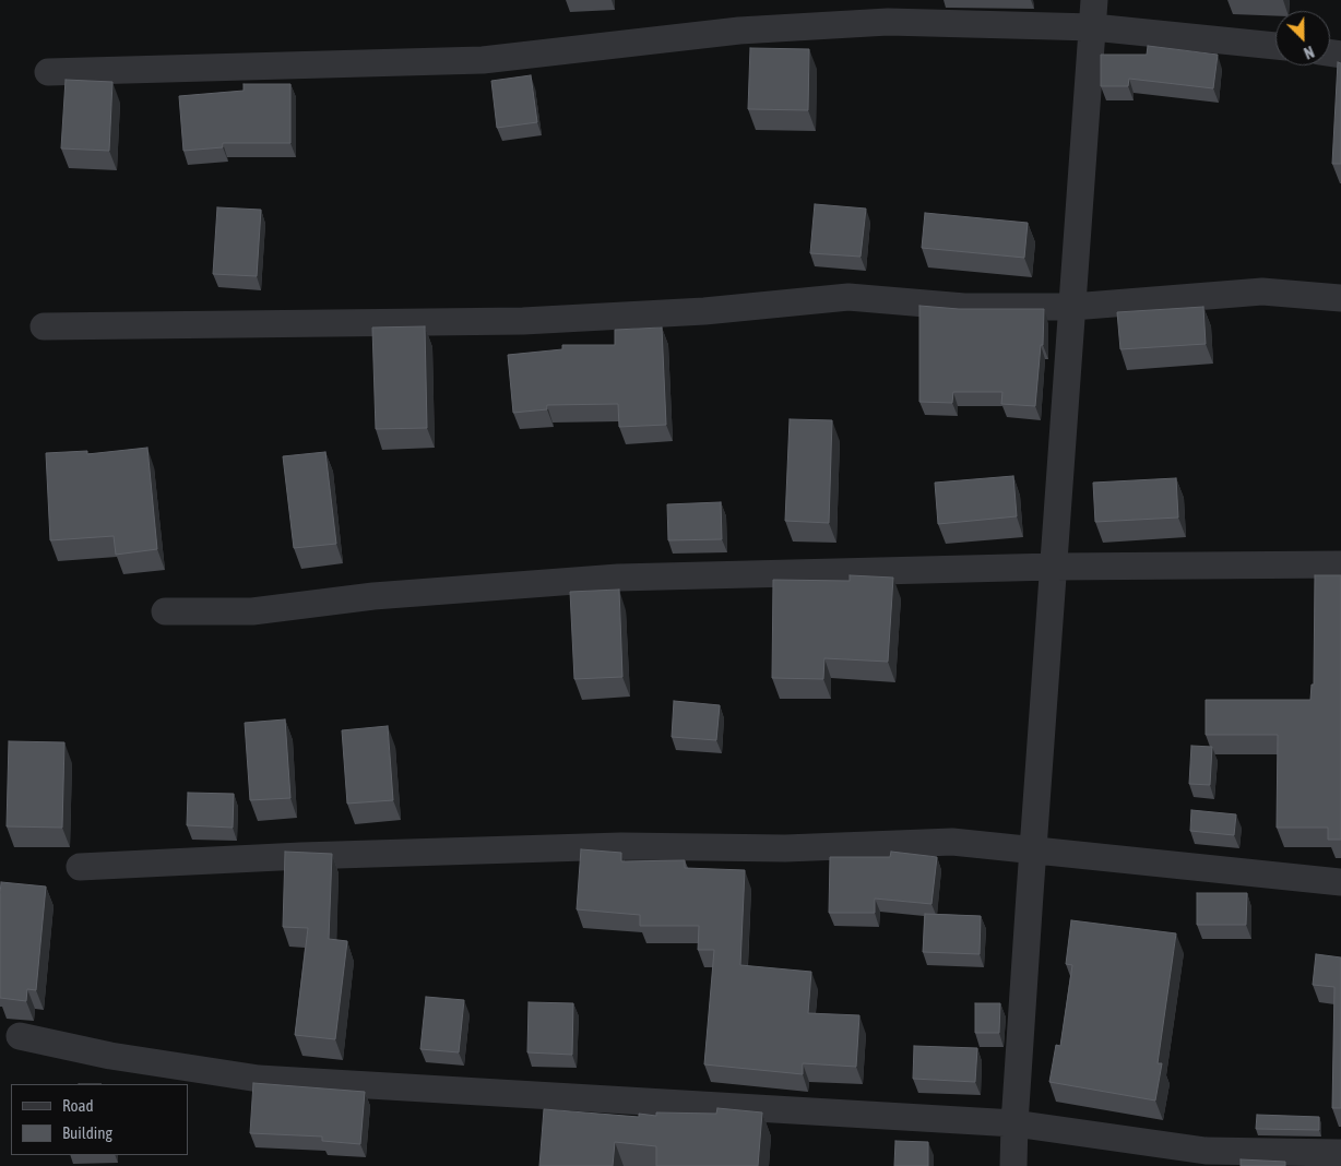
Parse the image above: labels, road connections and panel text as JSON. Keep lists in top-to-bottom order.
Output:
{
  "legend": ["Road", "Building"],
  "north": "bottom right"
}
